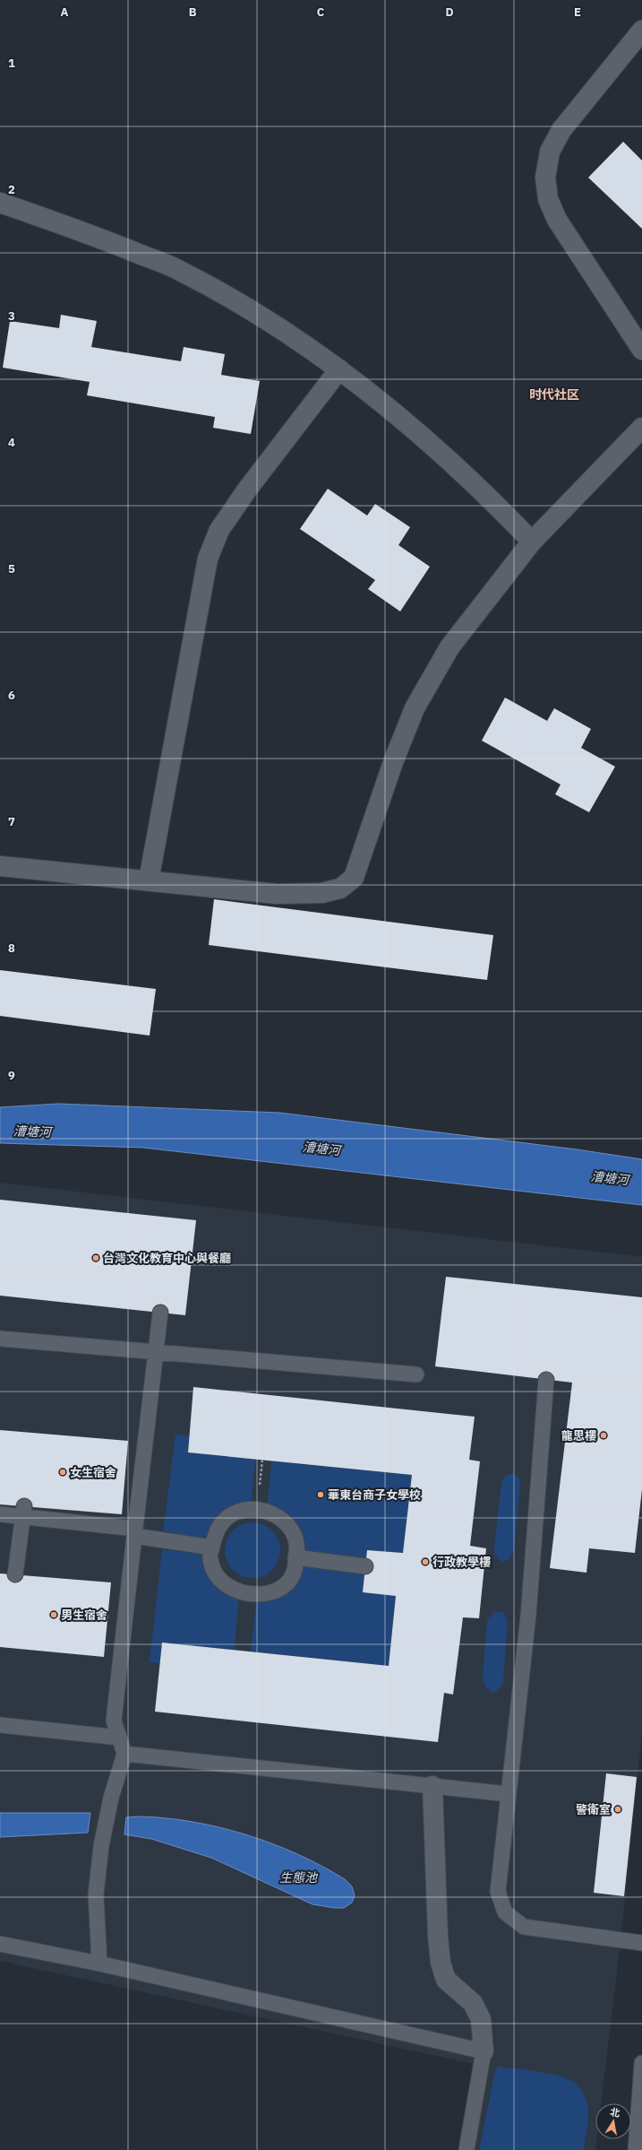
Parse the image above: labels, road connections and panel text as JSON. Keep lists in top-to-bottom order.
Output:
{
  "districts": ["时代社区"],
  "water": ["漕塘河", "生態池"],
  "places": [
    "台灣文化教育中心與餐廳",
    "龍思樓",
    "女生宿舍",
    "華東台商子女學校",
    "行政教學樓",
    "男生宿舍",
    "警衛室"
  ],
  "north": "top",
  "grid": {
    "columns": [
      "A",
      "B",
      "C",
      "D",
      "E"
    ],
    "rows": [
      "1",
      "2",
      "3",
      "4",
      "5",
      "6",
      "7",
      "8",
      "9"
    ]
  }
}
